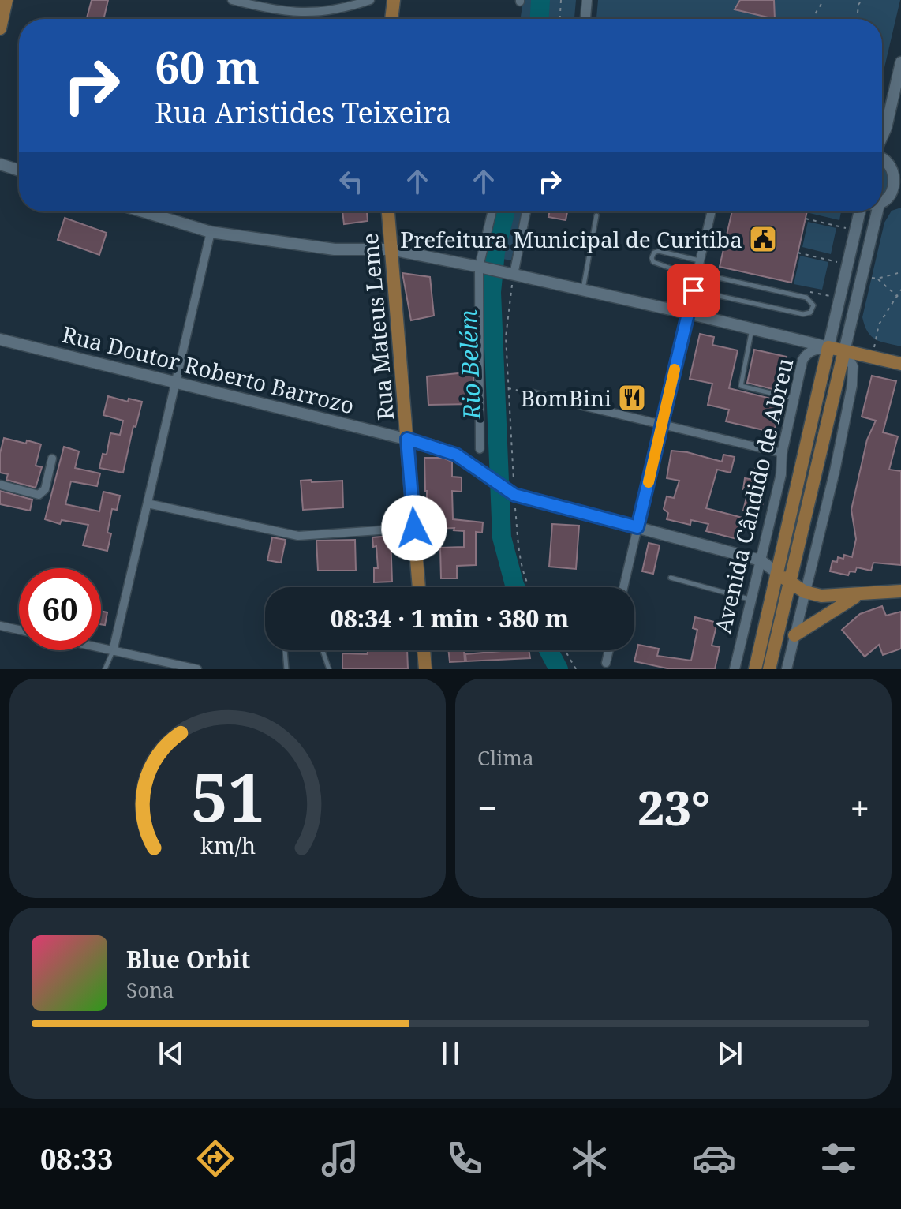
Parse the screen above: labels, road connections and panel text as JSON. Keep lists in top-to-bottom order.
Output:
{
  "streets": {
    "main road": ["Rua Mateus Leme", "Rua Doutor Roberto Barrozo", "Avenida Cândido de Abreu"]
  },
  "crossings": [
    ["Rua Mateus Leme", "Rua Doutor Roberto Barrozo"],
    ["Rua Doutor Roberto Barrozo", "Avenida Cândido de Abreu"]
  ],
  "water": ["Rio Belém"],
  "places": {
    "public building": ["Prefeitura Municipal de Curitiba"],
    "restaurant": ["BomBini"]
  },
  "page": {
    "turn": ["60 m", "Rua Aristides Teixeira"],
    "limit": "60",
    "trip": "08:34 · 1 min · 380 m",
    "tile": "Clima",
    "heat": ["−", "23°", "+"],
    "song": ["Blue Orbit", "Sona"],
    "tabs": "08:33",
    "gauge": ["51", "km/h"]
  }
}
